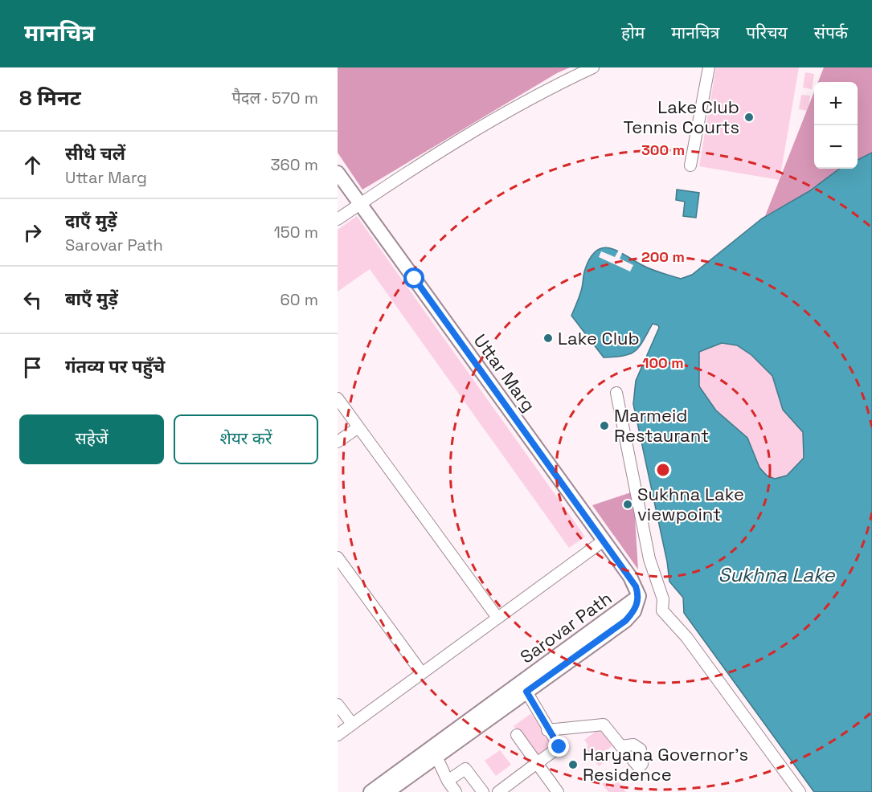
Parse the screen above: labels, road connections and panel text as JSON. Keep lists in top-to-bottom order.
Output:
{
  "streets": {
    "main road": ["Uttar Marg", "Sarovar Path"]
  },
  "crossings": [
    ["Uttar Marg", "Sarovar Path"]
  ],
  "water": ["Sukhna Lake"],
  "places": [
    "Lake Club Tennis Courts",
    "Lake Club",
    "Marmeid Restaurant",
    "Sukhna Lake viewpoint",
    "Haryana Governor's Residence"
  ],
  "page": {
    "header": "मानचित्र",
    "nav": [
      "होम",
      "मानचित्र",
      "परिचय",
      "संपर्क"
    ],
    "heading": ["8 मिनट", "पैदल · 570 m"],
    "map_buttons": ["+", "−"],
    "list": [
      ["सीधे चलें", "Uttar Marg", "360 m"],
      ["दाएँ मुड़ें", "Sarovar Path", "150 m"],
      ["बाएँ मुड़ें", "60 m"],
      "गंतव्य पर पहुँचे"
    ],
    "buttons": ["सहेजें", "शेयर करें"]
  },
  "rings": ["300 m", "200 m", "100 m"]
}
